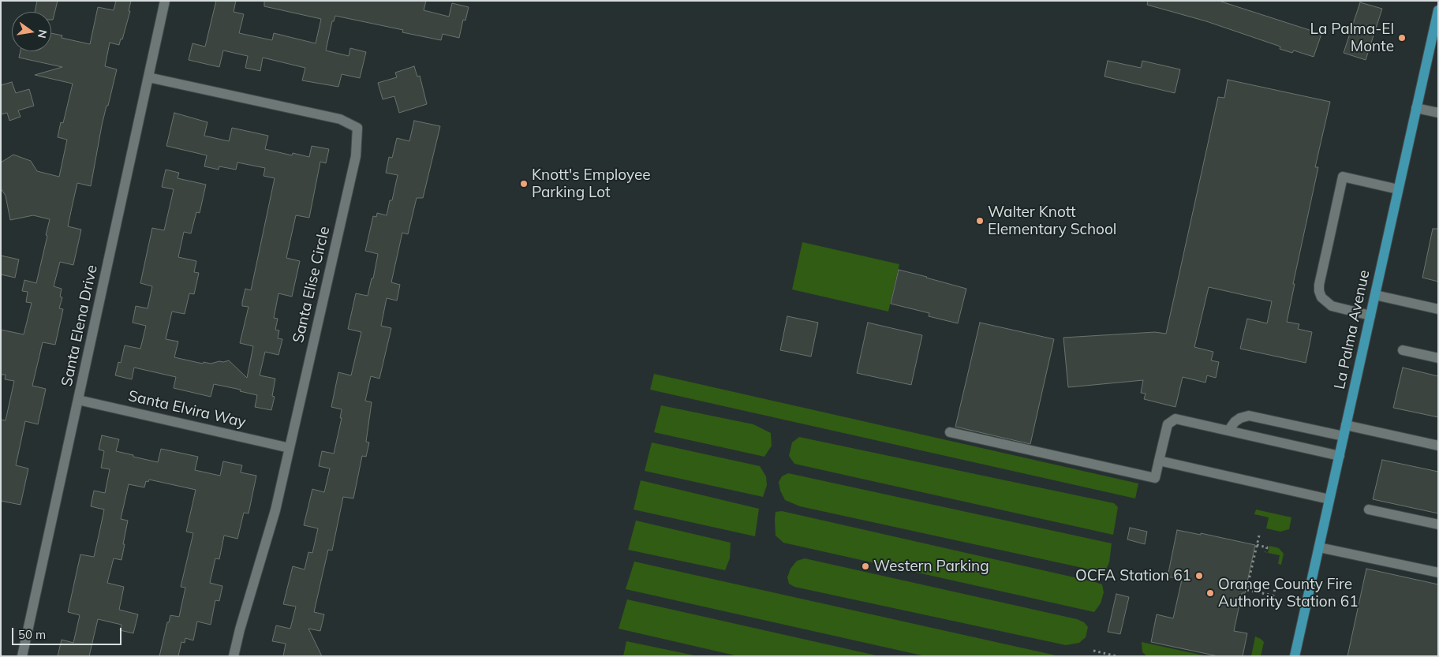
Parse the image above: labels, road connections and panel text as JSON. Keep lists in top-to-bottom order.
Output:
{
  "streets": {
    "main road": ["La Palma Avenue"],
    "street": ["Santa Elise Circle", "Santa Elena Drive", "Santa Elvira Way"]
  },
  "crossings": [
    ["Santa Elise Circle", "Santa Elena Drive"],
    ["Santa Elise Circle", "Santa Elvira Way"],
    ["Santa Elena Drive", "Santa Elvira Way"]
  ],
  "places": [
    "La Palma-El Monte",
    "Knott's Employee Parking Lot",
    "Walter Knott Elementary School",
    "Western Parking",
    "OCFA Station 61",
    "Orange County Fire Authority Station 61"
  ],
  "scale_bar": "50 m",
  "north": "right"
}
